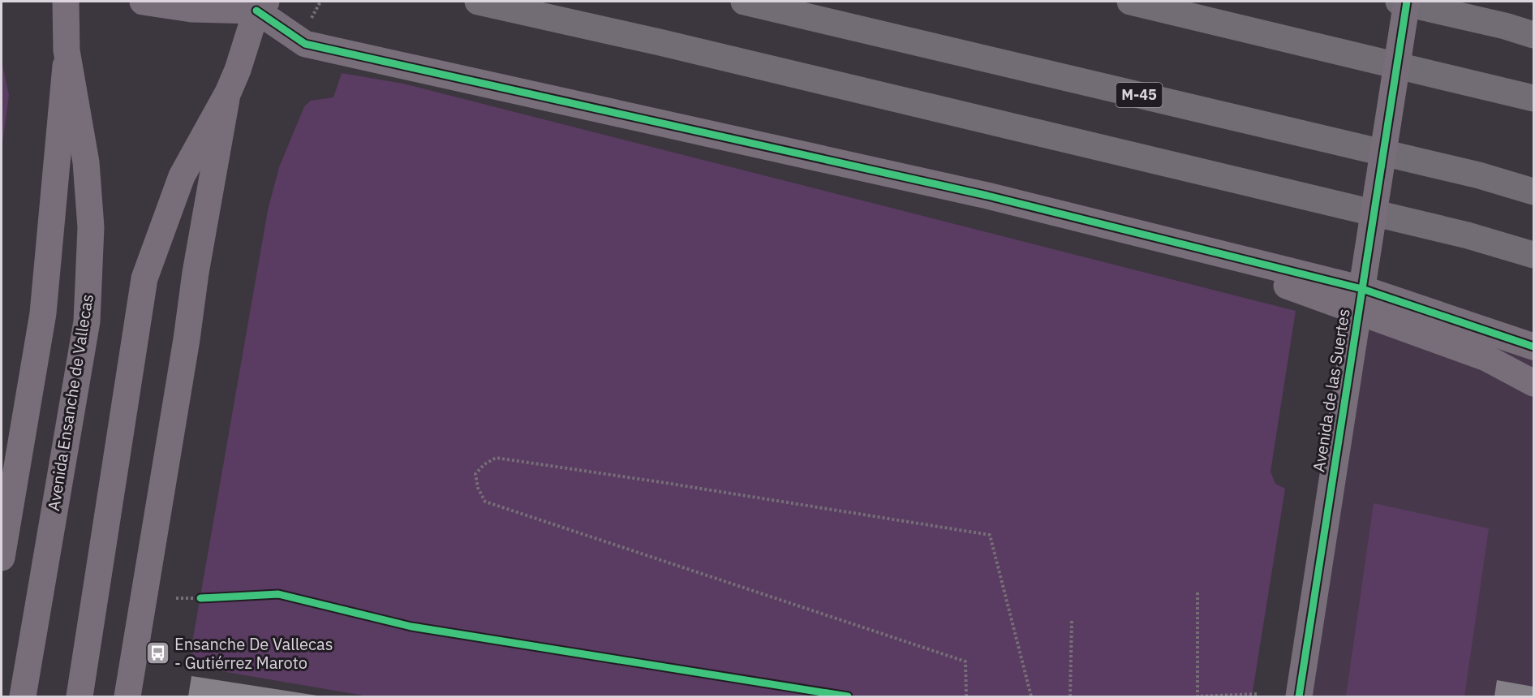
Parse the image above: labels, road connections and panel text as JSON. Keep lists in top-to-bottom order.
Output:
{
  "streets": {
    "highway": ["M-45"],
    "main road": ["Avenida de las Suertes", "Avenida Ensanche de Vallecas"]
  },
  "places": {
    "bus stop": ["Ensanche De Vallecas - Gutiérrez Maroto"]
  }
}
